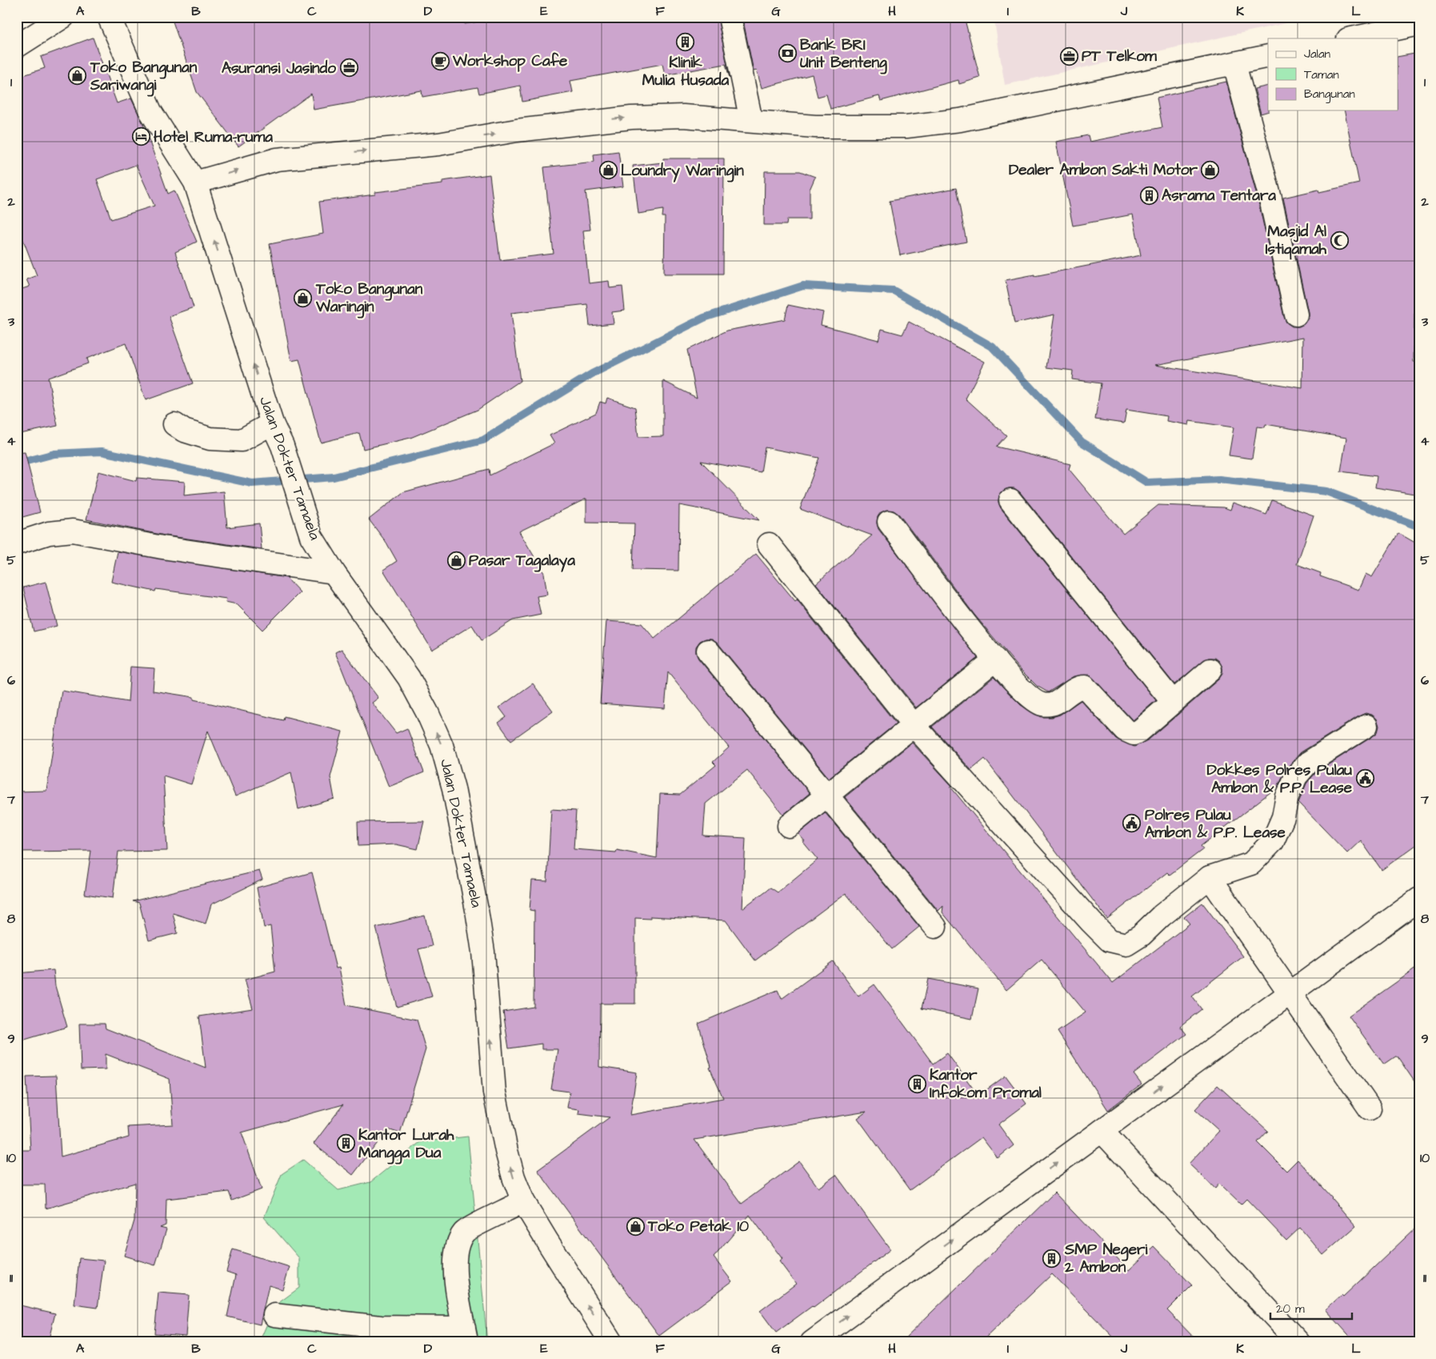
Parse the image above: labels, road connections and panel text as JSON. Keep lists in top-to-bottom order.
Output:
{
  "streets": {
    "main road": ["Jalan Dokter Tamaela"]
  },
  "one_way": ["Jalan Dokter Tamaela"],
  "places": {
    "building": [
      "Klinik Mulia Husada",
      "Asrama Tentara",
      "Kantor Infokom Promal",
      "Kantor Lurah Mangga Dua",
      "SMP Negeri 2 Ambon"
    ],
    "bank": ["Bank BRI Unit Benteng"],
    "office": ["PT Telkom", "Asuransi Jasindo"],
    "cafe": ["Workshop Cafe"],
    "shop": [
      "Toko Bangunan Sariwangi",
      "Dealer Ambon Sakti Motor",
      "Loundry Waringin",
      "Toko Bangunan Waringin",
      "Pasar Tagalaya",
      "Toko Petak 10"
    ],
    "hotel": ["Hotel Ruma-ruma"],
    "mosque": ["Masjid Al Istiqamah"],
    "public building": ["Dokkes Polres Pulau Ambon & P.P. Lease", "Polres Pulau Ambon & P.P. Lease"]
  },
  "legend": ["Jalan", "Taman", "Bangunan"],
  "scale_bar": "20 m",
  "grid": {
    "columns": [
      "A",
      "B",
      "C",
      "D",
      "E",
      "F",
      "G",
      "H",
      "I",
      "J",
      "K",
      "L"
    ],
    "rows": [
      "1",
      "2",
      "3",
      "4",
      "5",
      "6",
      "7",
      "8",
      "9",
      "10",
      "11"
    ]
  }
}
